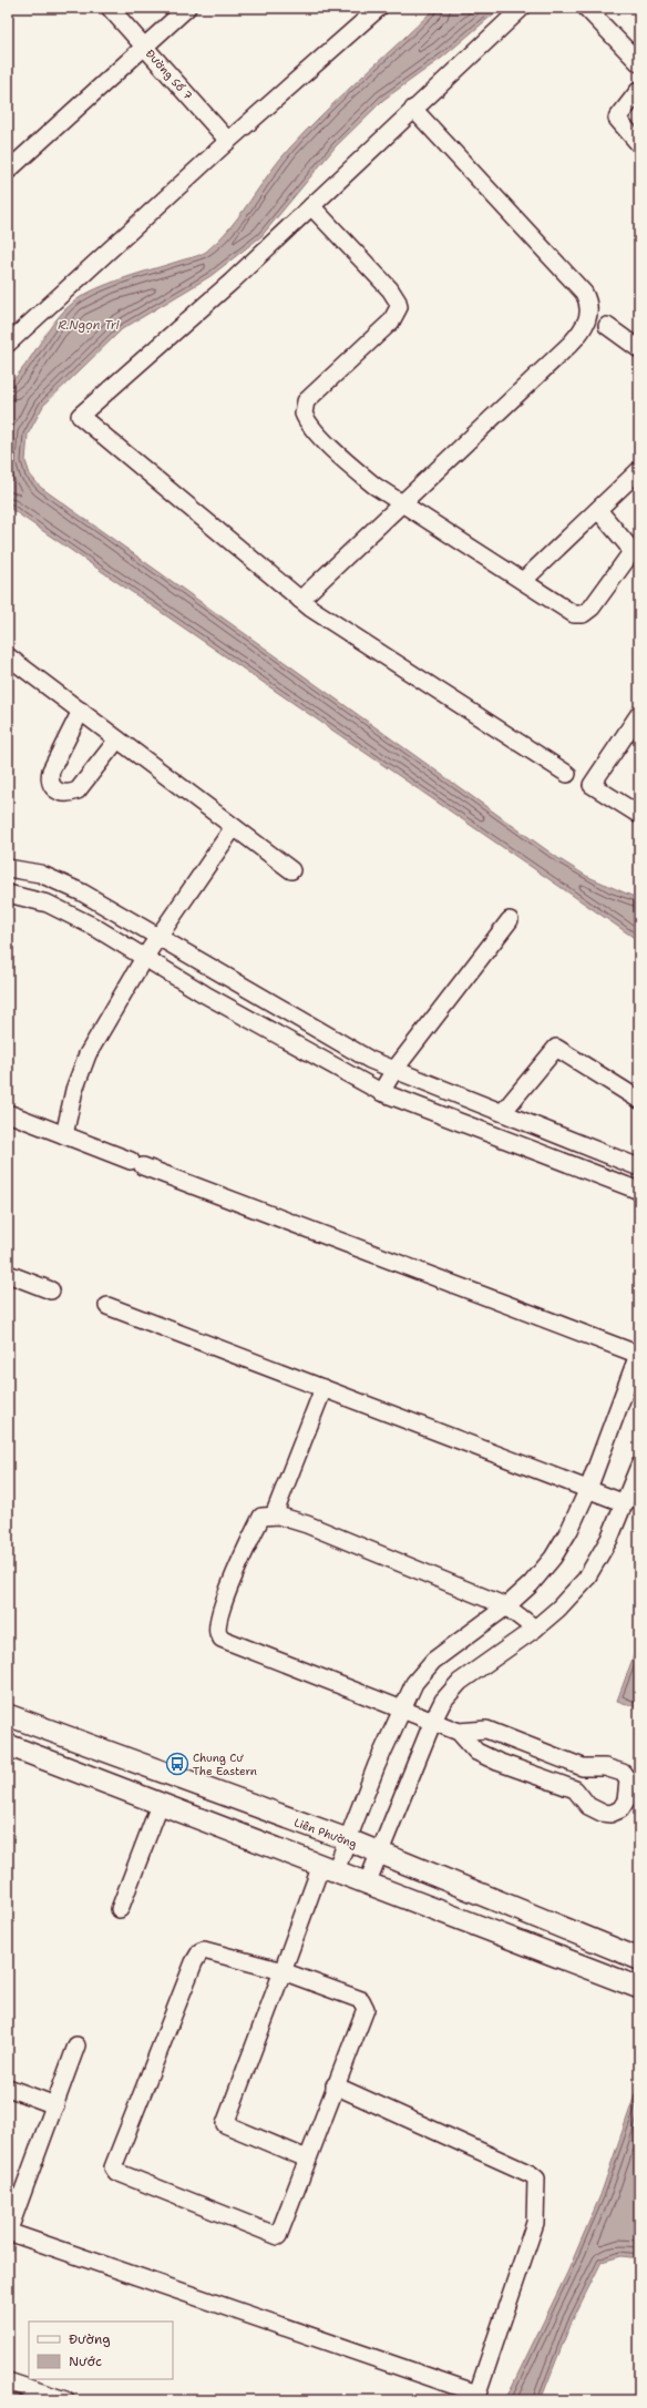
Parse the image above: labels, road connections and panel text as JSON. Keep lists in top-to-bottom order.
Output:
{
  "streets": {
    "street": ["Đường Số 7", "Liên Phường"]
  },
  "water": ["R.Ngọn Tri"],
  "places": {
    "bus stop": ["Chung Cư The Eastern"]
  },
  "legend": ["Đường", "Nước"]
}
